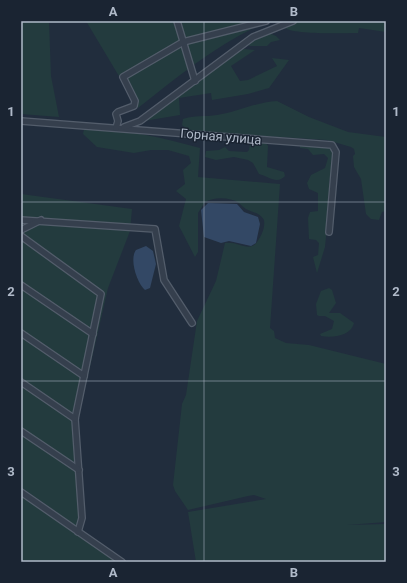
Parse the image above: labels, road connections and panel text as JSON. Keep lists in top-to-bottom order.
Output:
{
  "streets": {
    "street": ["Горная улица"]
  },
  "grid": {
    "columns": ["A", "B"],
    "rows": ["1", "2", "3"]
  }
}
